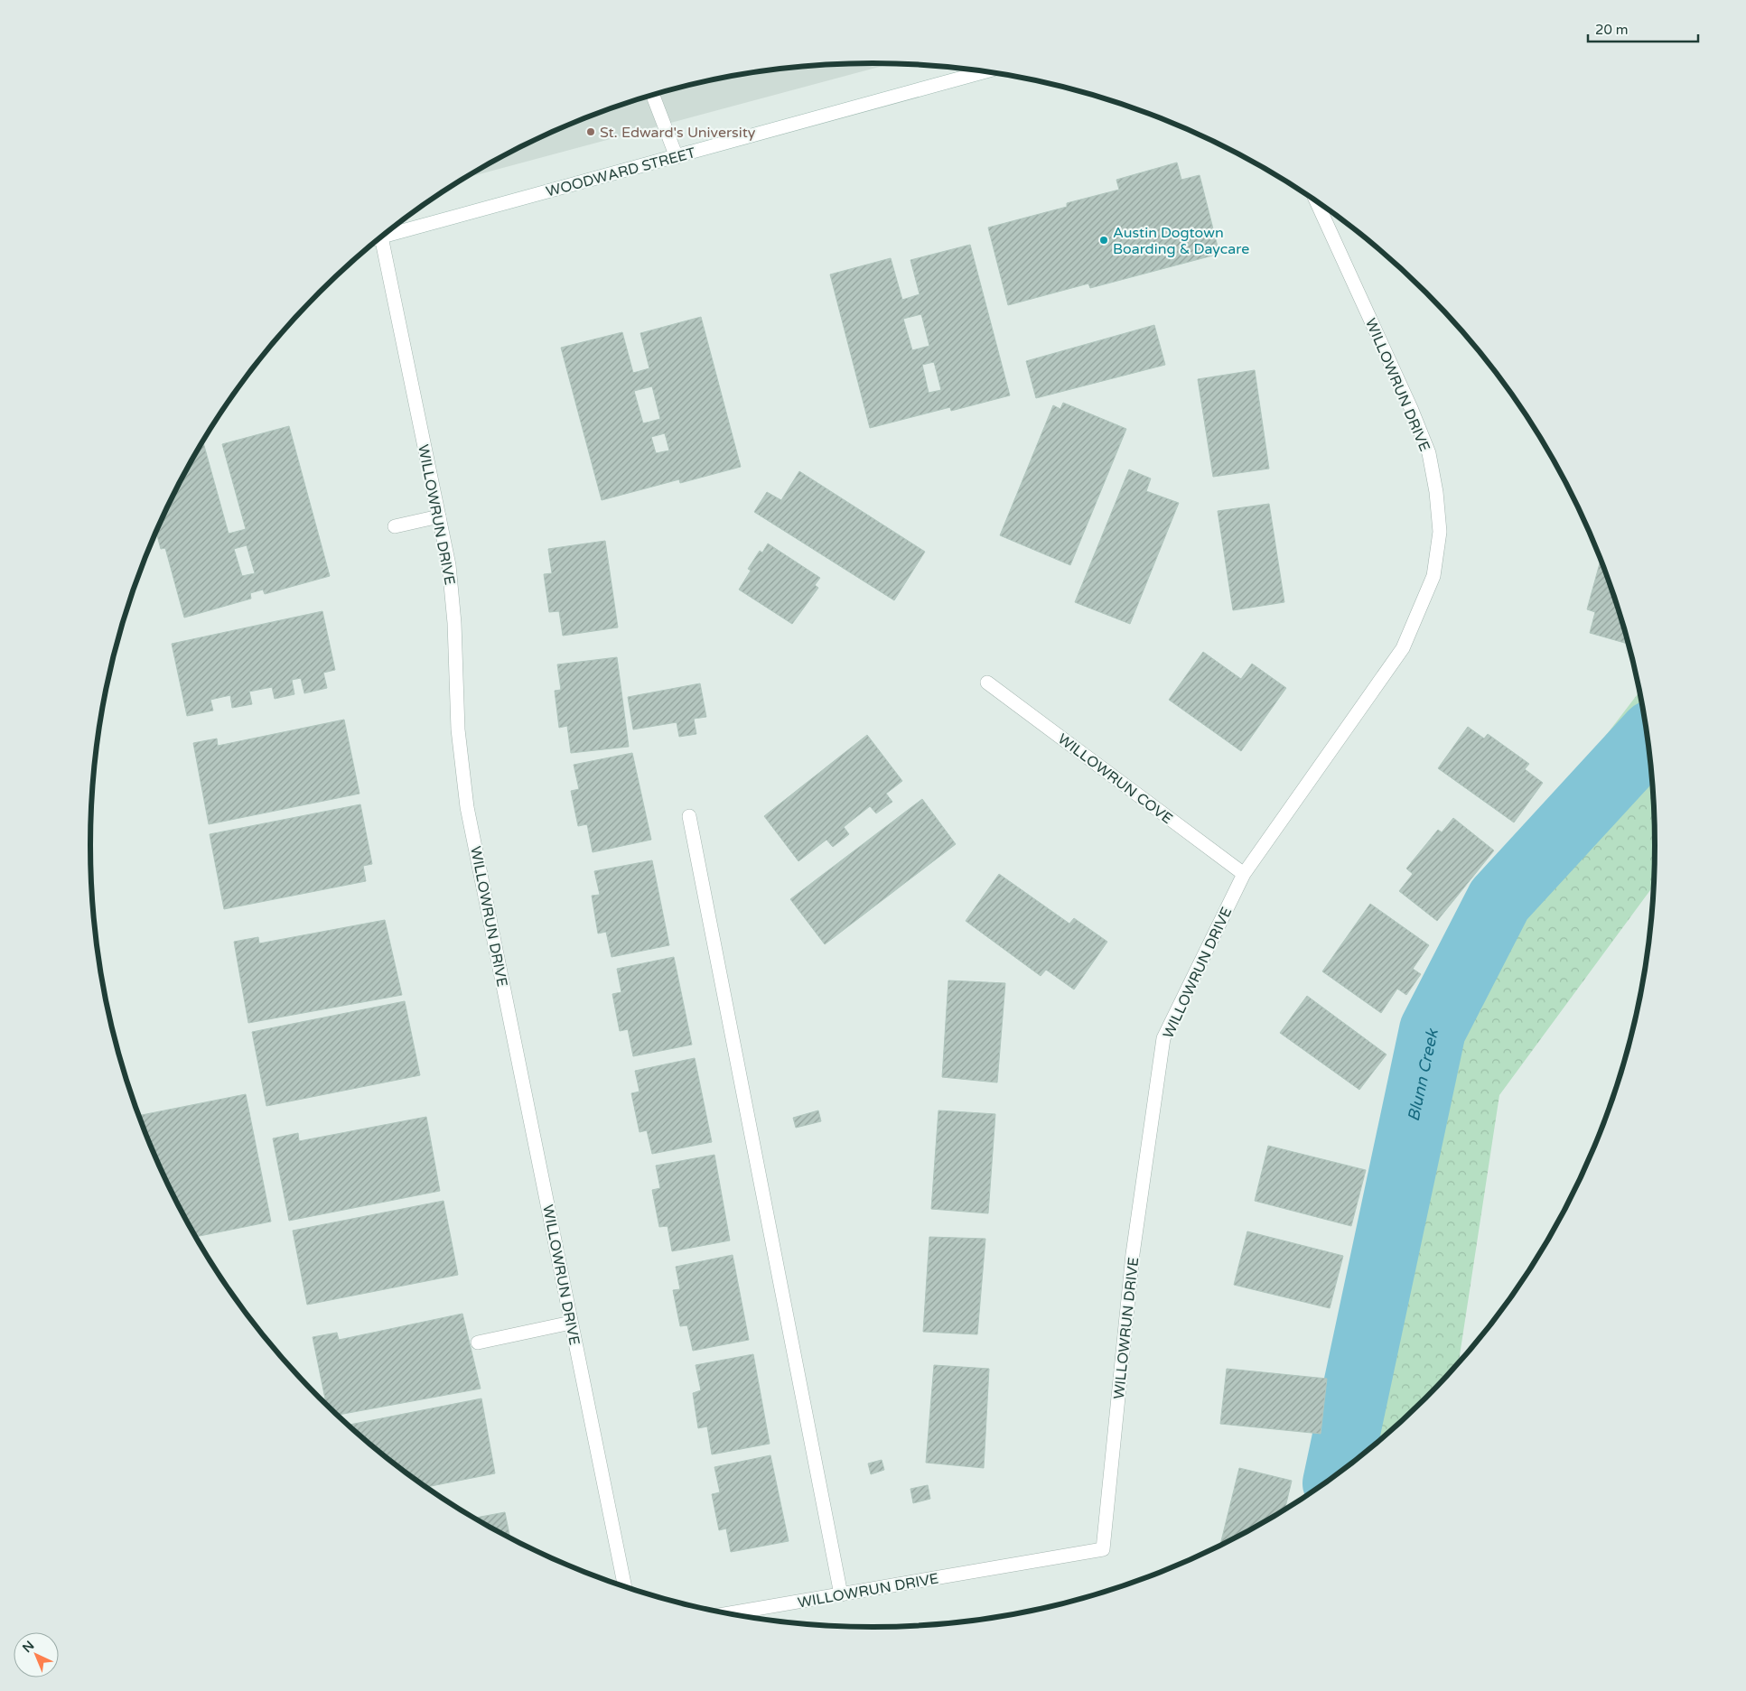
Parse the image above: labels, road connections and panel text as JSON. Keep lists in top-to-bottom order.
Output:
{
  "streets": {
    "street": ["WOODWARD STREET", "WILLOWRUN DRIVE", "WILLOWRUN COVE"]
  },
  "crossings": [
    ["WILLOWRUN DRIVE", "WILLOWRUN COVE"]
  ],
  "water": ["Blunn Creek"],
  "places": ["St. Edward's University", "Austin Dogtown Boarding & Daycare"],
  "scale_bar": "20 m",
  "north": "top left"
}
